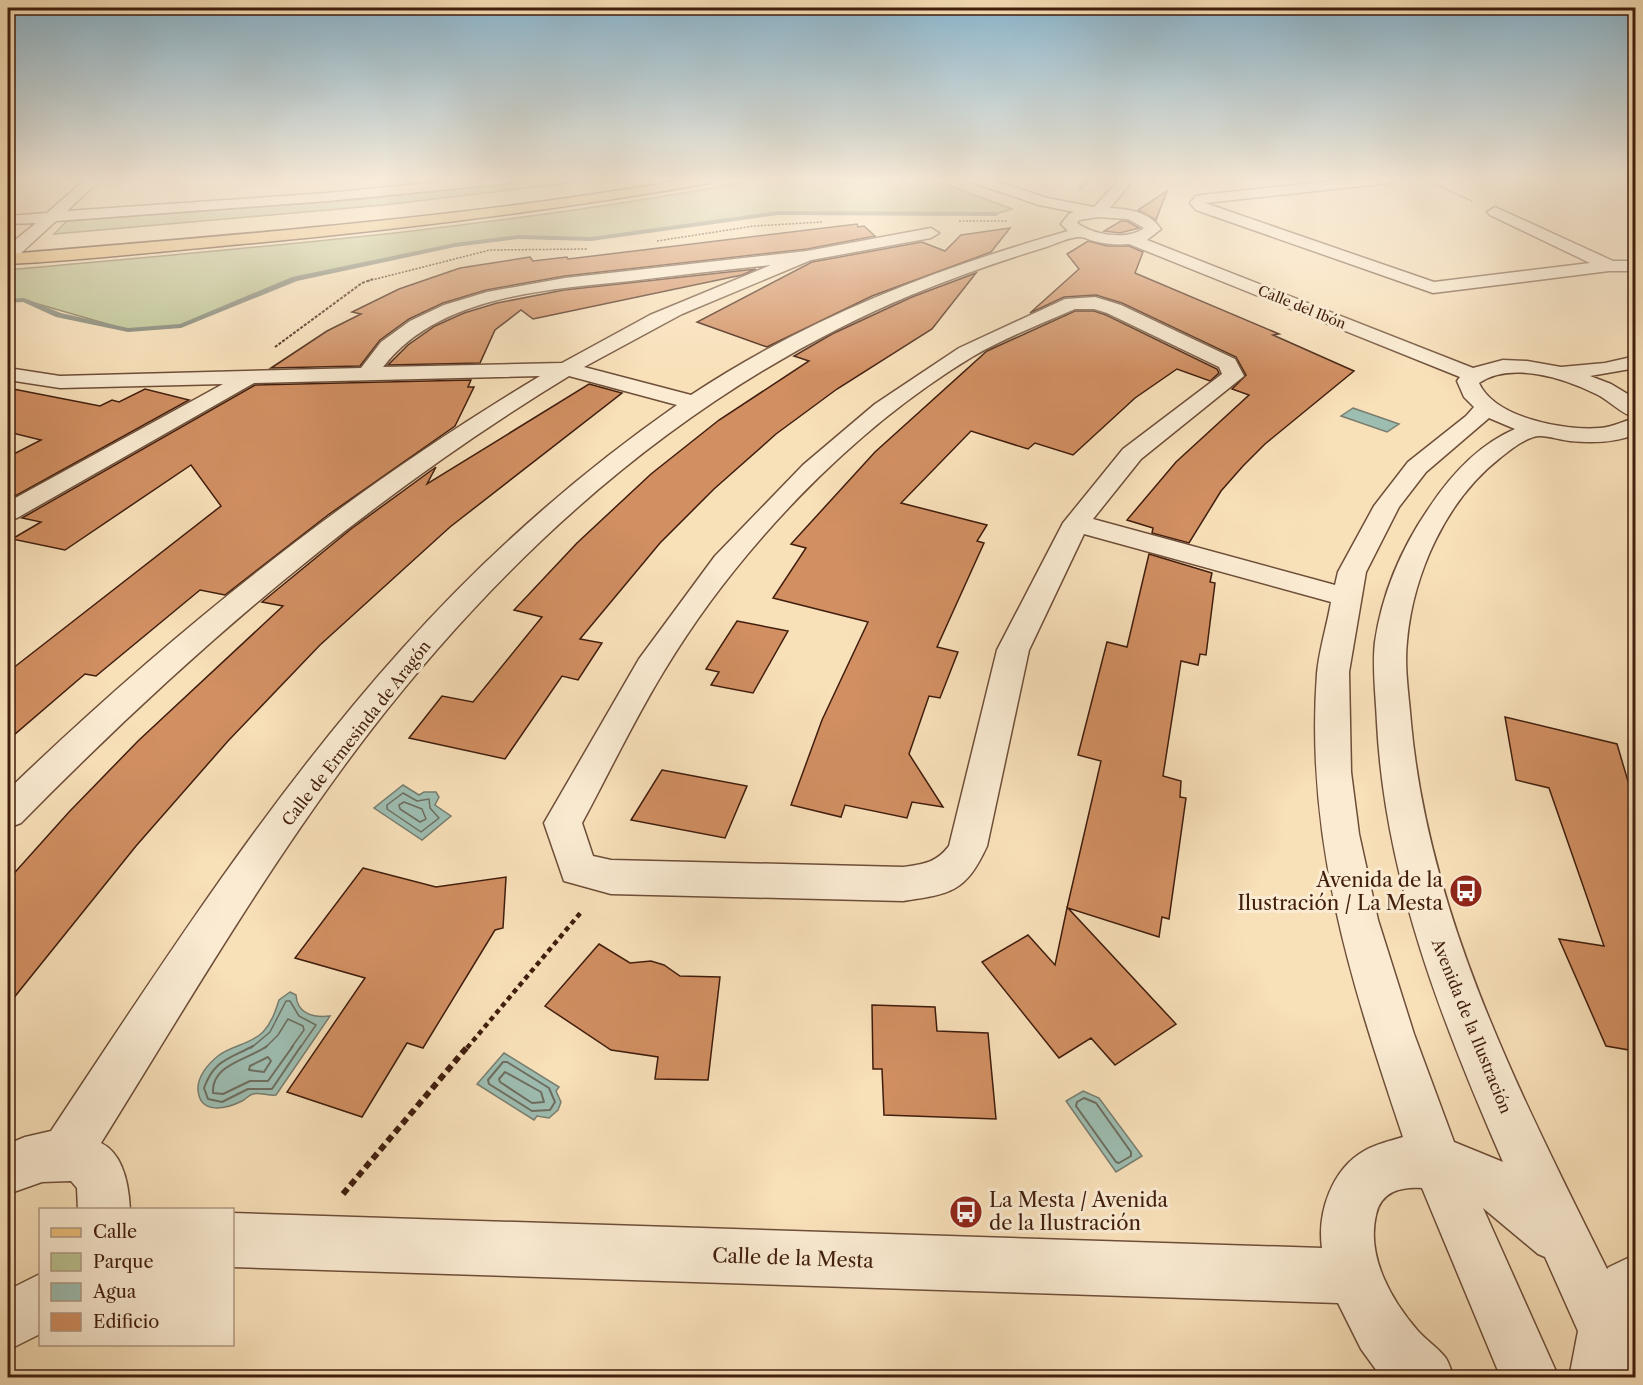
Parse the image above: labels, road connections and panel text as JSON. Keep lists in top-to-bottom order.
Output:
{
  "streets": {
    "street": [
      "Calle del Ibón",
      "Calle de Ermesinda de Aragón",
      "Avenida de la Ilustración",
      "Calle de la Mesta"
    ]
  },
  "crossings": [
    ["Avenida de la Ilustración", "Calle de la Mesta"]
  ],
  "places": {
    "bus stop": ["Avenida de la Ilustración / La Mesta", "La Mesta / Avenida de la Ilustración"]
  },
  "legend": [
    "Calle",
    "Parque",
    "Agua",
    "Edificio"
  ]
}
